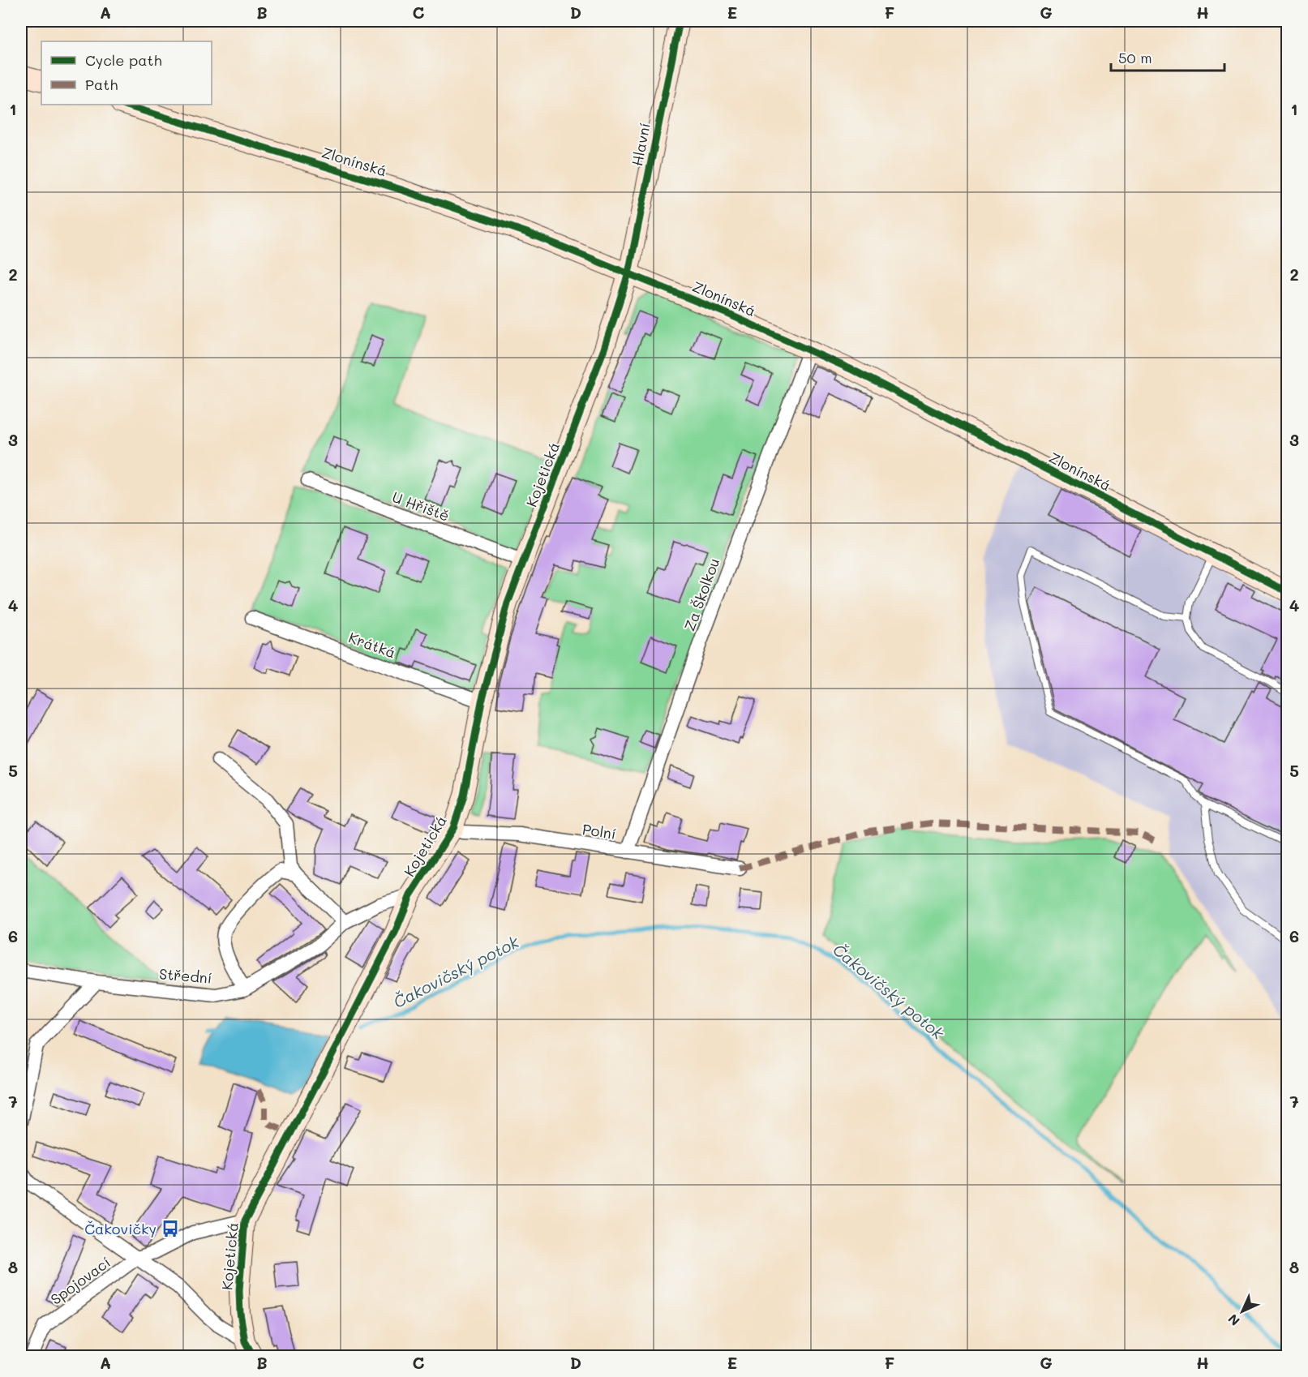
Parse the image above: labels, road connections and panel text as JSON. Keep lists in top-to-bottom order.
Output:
{
  "streets": {
    "street": [
      "Hlavní",
      "Zlonínská",
      "Kojetická",
      "U Hřiště",
      "Za Školkou",
      "Krátká",
      "Polní",
      "Střední",
      "Spojovací"
    ]
  },
  "crossings": [
    ["Hlavní", "Zlonínská"],
    ["Hlavní", "Kojetická"],
    ["Zlonínská", "Kojetická"],
    ["Zlonínská", "Za Školkou"],
    ["Kojetická", "U Hřiště"],
    ["Kojetická", "Krátká"],
    ["Kojetická", "Polní"],
    ["Kojetická", "Střední"],
    ["Kojetická", "Spojovací"],
    ["Za Školkou", "Polní"]
  ],
  "water": ["Čakovičský potok"],
  "places": {
    "bus stop": ["Čakovičky"]
  },
  "legend": ["Cycle path", "Path"],
  "scale_bar": "50 m",
  "north": "bottom left",
  "grid": {
    "columns": [
      "A",
      "B",
      "C",
      "D",
      "E",
      "F",
      "G",
      "H"
    ],
    "rows": [
      "1",
      "2",
      "3",
      "4",
      "5",
      "6",
      "7",
      "8"
    ]
  }
}
